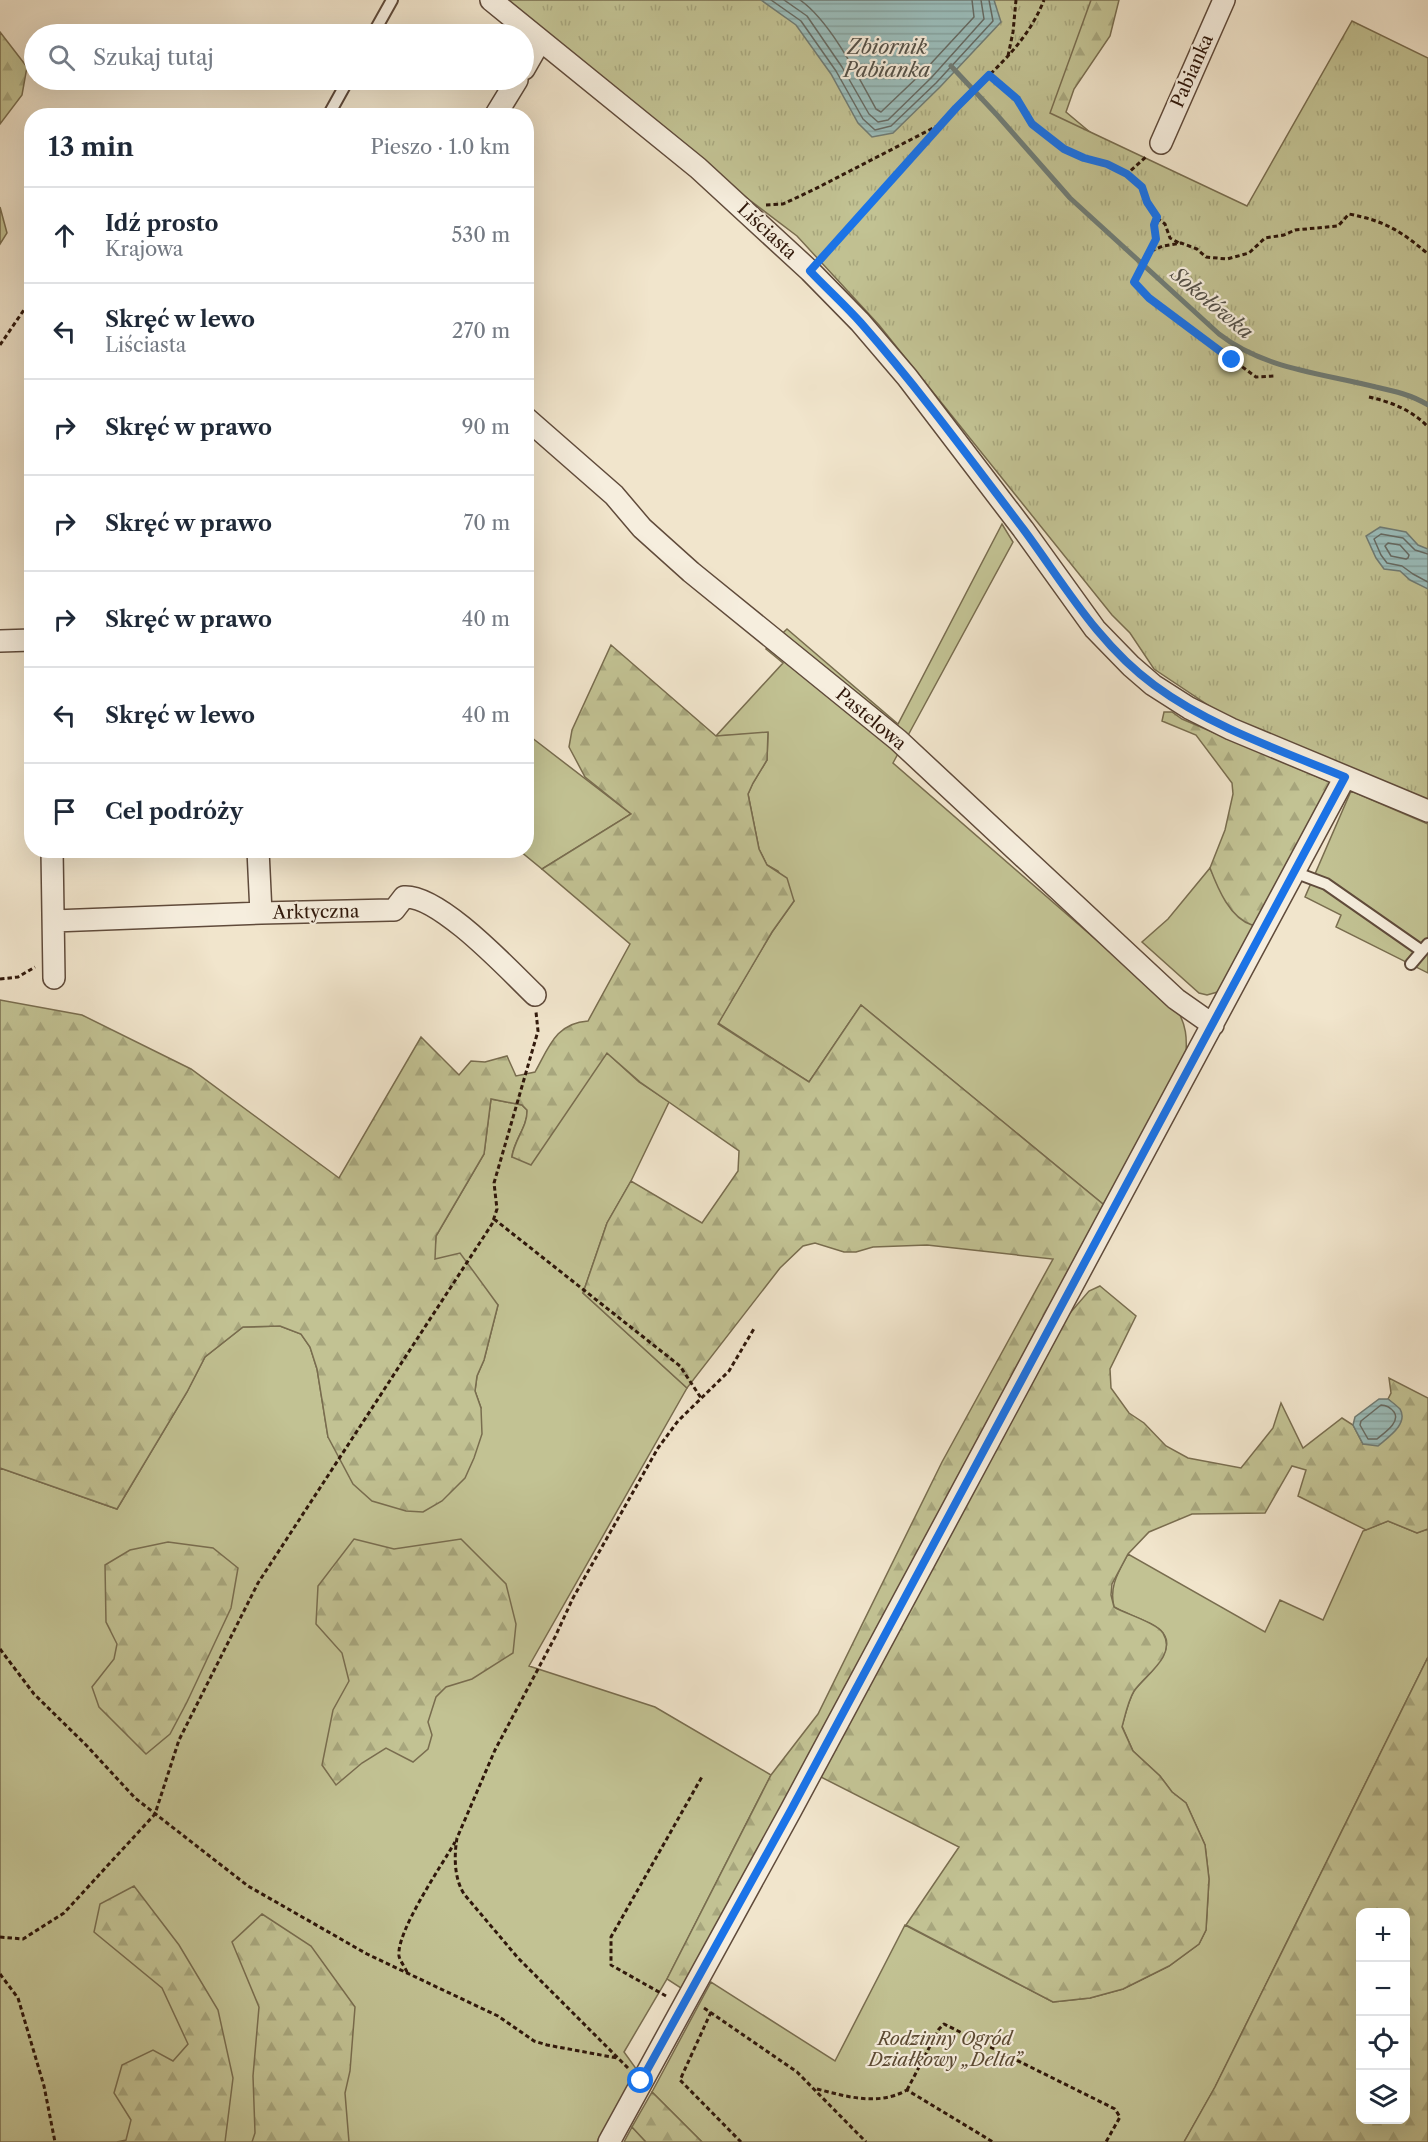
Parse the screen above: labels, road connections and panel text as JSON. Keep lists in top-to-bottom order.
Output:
{
  "streets": {
    "street": [
      "Pabianka",
      "Liściasta",
      "Pastelowa",
      "Arktyczna"
    ]
  },
  "water": ["Zbiornik Pabianka", "Sokołówka"],
  "parks": ["Rodzinny Ogród Działkowy „Delta”"],
  "page": {
    "search": "Szukaj tutaj",
    "heading": ["13 min", "Pieszo · 1.0 km"],
    "list": [
      ["Idź prosto", "Krajowa", "530 m"],
      ["Skręć w lewo", "Liściasta", "270 m"],
      ["Skręć w prawo", "90 m"],
      ["Skręć w prawo", "70 m"],
      ["Skręć w prawo", "40 m"],
      ["Skręć w lewo", "40 m"],
      "Cel podróży"
    ],
    "map_buttons": ["+", "−"]
  }
}
